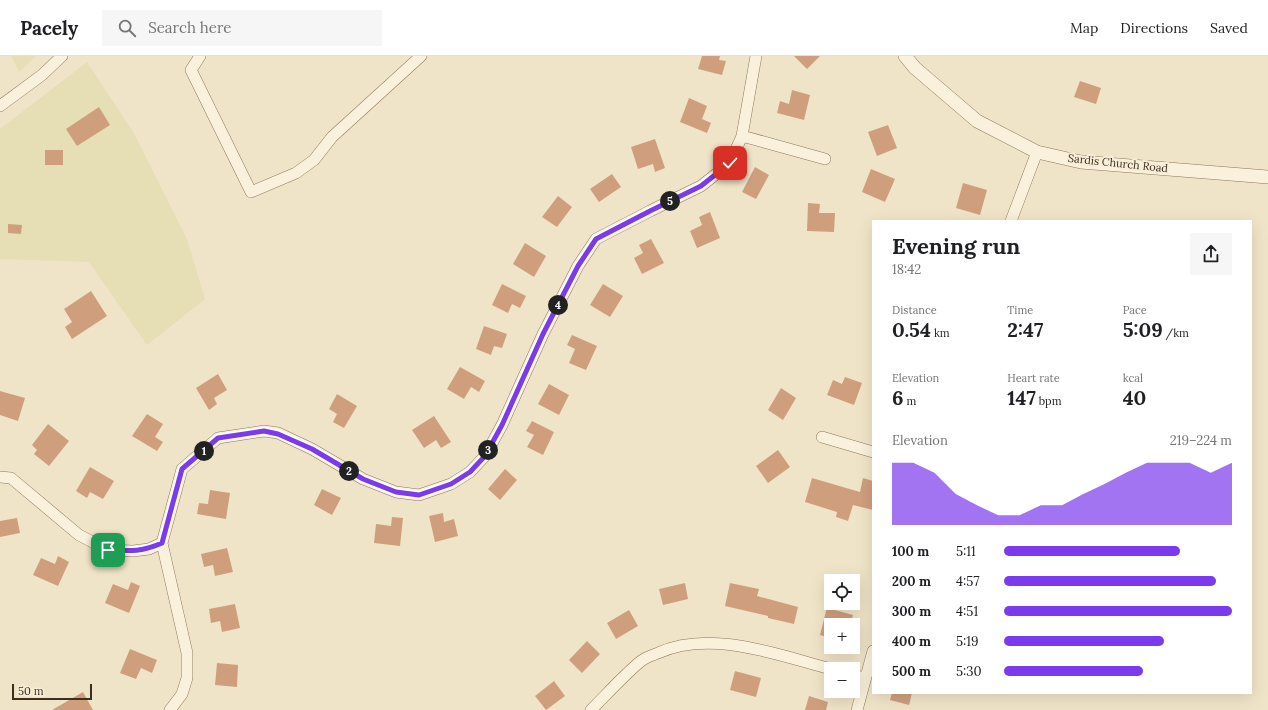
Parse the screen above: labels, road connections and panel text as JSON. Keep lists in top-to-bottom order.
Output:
{
  "streets": {
    "street": ["Sardis Church Road"]
  },
  "scale_bar": "50 m",
  "page": {
    "header": "Pacely",
    "search": "Search here",
    "nav": ["Map", "Directions", "Saved"],
    "pins": [
      "5",
      "4",
      "3",
      "1",
      "2"
    ],
    "heading": ["Evening run", "18:42"],
    "stats": [
      ["Distance", "0.54 km"],
      ["Time", "2:47"],
      ["Pace", "5:09 /km"],
      ["Elevation", "6 m"],
      ["Heart rate", "147 bpm"],
      ["kcal", "40"]
    ],
    "chart": ["Elevation", "219–224 m"],
    "list": [
      {
        "name": "100 m",
        "note": "5:11"
      },
      {
        "name": "200 m",
        "note": "4:57"
      },
      {
        "name": "300 m",
        "note": "4:51"
      },
      {
        "name": "400 m",
        "note": "5:19"
      },
      {
        "name": "500 m",
        "note": "5:30"
      }
    ],
    "map_buttons": ["+", "−"],
    "scale": "50 m"
  }
}
